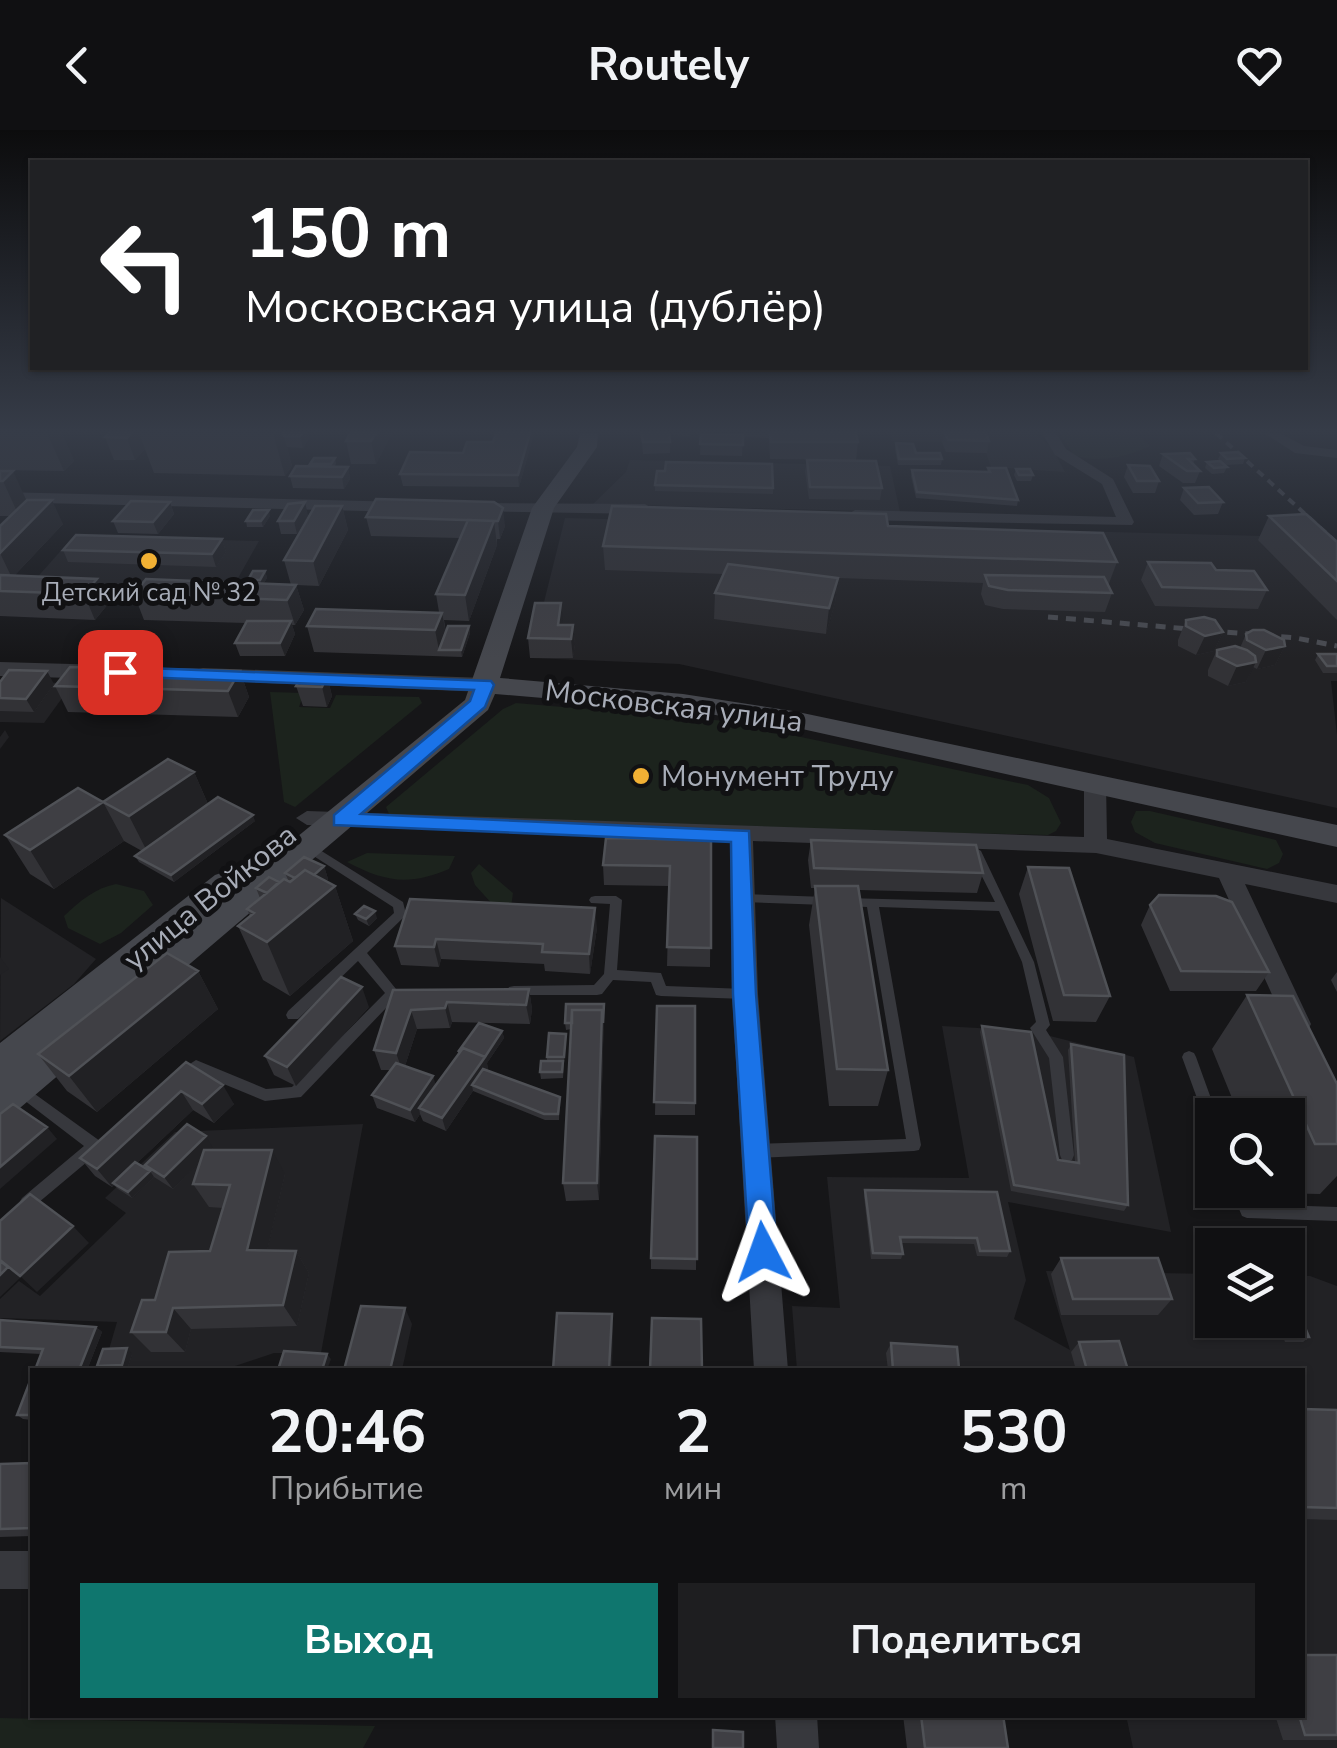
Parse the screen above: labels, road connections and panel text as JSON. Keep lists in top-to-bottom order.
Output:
{
  "streets": {
    "main road": ["Московская улица", "улица Войкова"]
  },
  "crossings": [
    ["Московская улица", "улица Войкова"]
  ],
  "places": ["Детский сад № 32", "Монумент Труду"],
  "page": {
    "header": "Routely",
    "turn": ["150 m", "Московская улица (дублёр)"],
    "eta": [
      "20:46",
      "Прибытие",
      "2",
      "мин",
      "530",
      "m"
    ],
    "buttons": ["Выход", "Поделиться"]
  }
}
